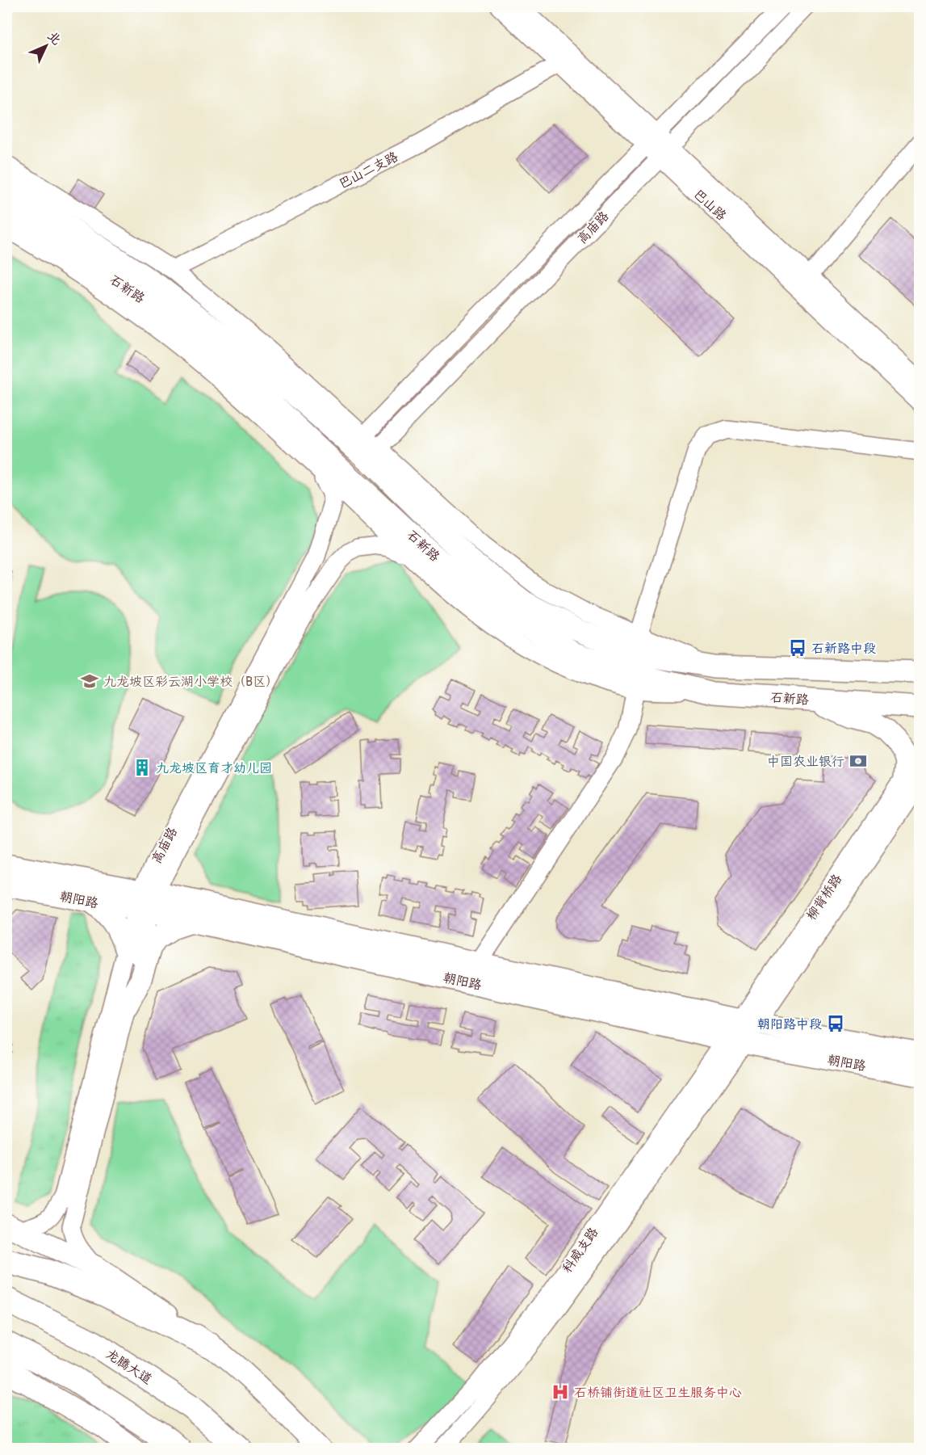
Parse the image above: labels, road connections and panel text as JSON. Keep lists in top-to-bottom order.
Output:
{
  "streets": {
    "highway": ["龙腾大道"],
    "main road": ["石新路", "朝阳路"],
    "street": [
      "巴山二支路",
      "巴山路",
      "高庙路",
      "柳背桥路",
      "科威支路"
    ]
  },
  "crossings": [
    ["巴山二支路", "巴山路"],
    ["巴山路", "高庙路"],
    ["高庙路", "朝阳路"],
    ["柳背桥路", "朝阳路"],
    ["柳背桥路", "科威支路"],
    ["朝阳路", "科威支路"]
  ],
  "places": {
    "bus stop": ["石新路中段", "朝阳路中段"],
    "school or university": ["九龙坡区彩云湖小学校（B区）"],
    "bank": ["中国农业银行"],
    "building": ["九龙坡区育才幼儿园"],
    "hospital": ["石桥铺街道社区卫生服务中心"]
  },
  "north": "top right"
}
